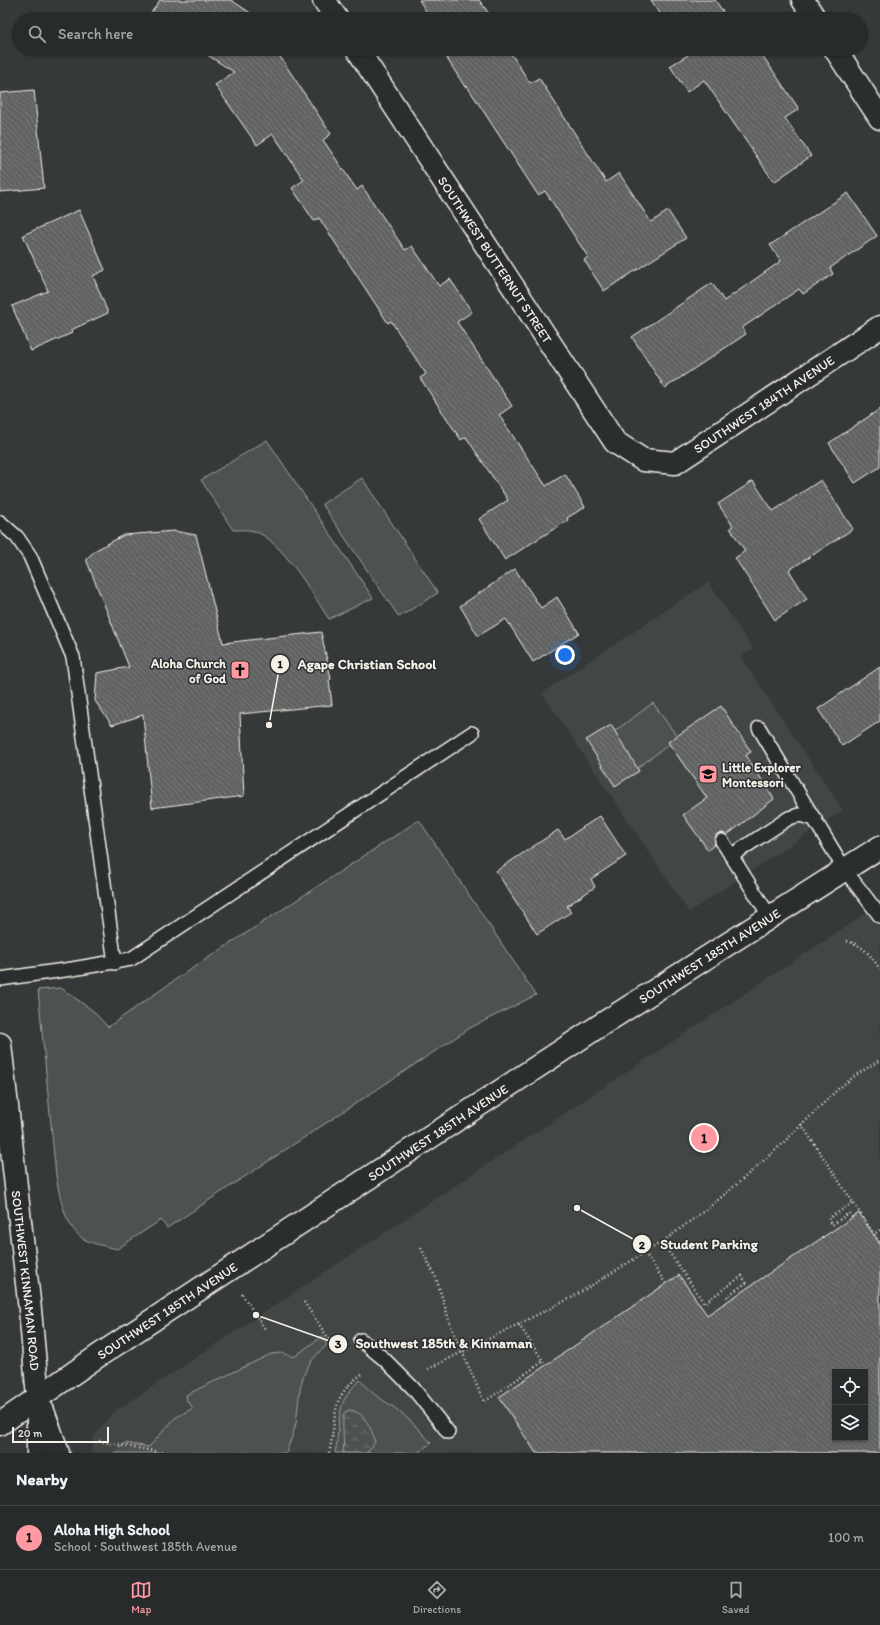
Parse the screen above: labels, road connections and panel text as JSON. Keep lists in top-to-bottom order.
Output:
{
  "streets": {
    "main road": [
      "SOUTHWEST BUTTERNUT STREET",
      "SOUTHWEST 184TH AVENUE",
      "SOUTHWEST 185TH AVENUE",
      "SOUTHWEST KINNAMAN ROAD"
    ]
  },
  "crossings": [
    ["SOUTHWEST BUTTERNUT STREET", "SOUTHWEST 184TH AVENUE"],
    ["SOUTHWEST 185TH AVENUE", "SOUTHWEST KINNAMAN ROAD"]
  ],
  "places": {
    "church": ["Aloha Church of God"],
    "other": ["Agape Christian School", "Student Parking", "Southwest 185th & Kinnaman"],
    "school or university": ["Little Explorer Montessori"]
  },
  "scale_bar": "20 m",
  "page": {
    "search": "Search here",
    "pins": "1",
    "scale": "20 m",
    "heading": "Nearby",
    "list": [
      {
        "mark": "1",
        "name": "Aloha High School",
        "note": "School · Southwest 185th Avenue",
        "value": "100 m"
      }
    ],
    "nav": ["Map", "Directions", "Saved"]
  }
}
